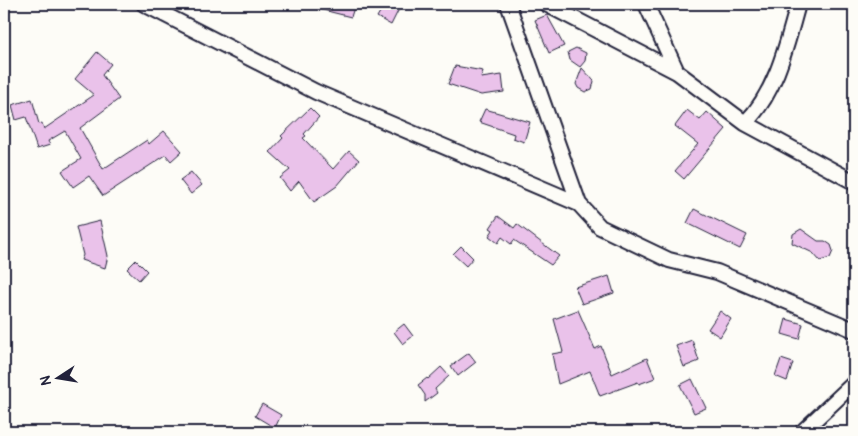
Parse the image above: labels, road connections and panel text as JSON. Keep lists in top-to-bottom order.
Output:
{
  "north": "left"
}
